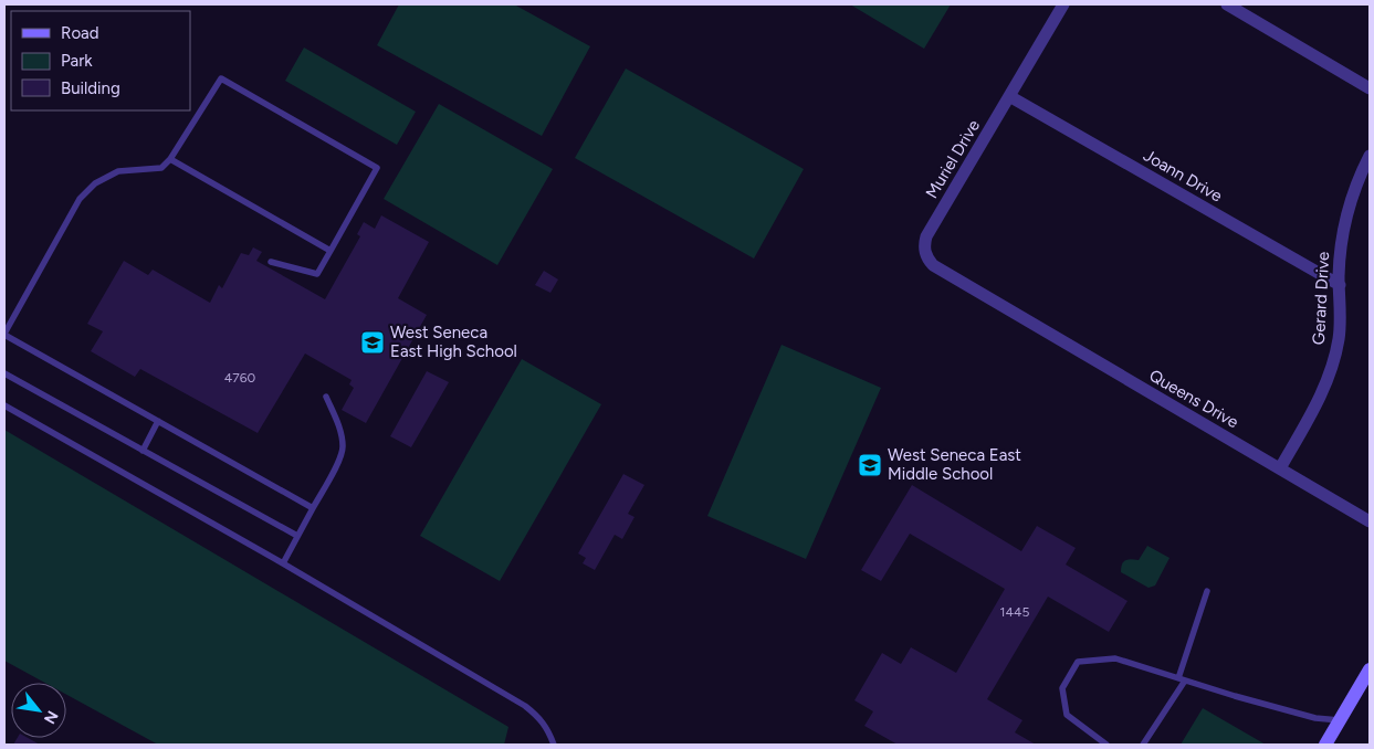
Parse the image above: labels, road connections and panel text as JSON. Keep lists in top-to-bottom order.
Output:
{
  "streets": {
    "street": [
      "Muriel Drive",
      "Joann Drive",
      "Gerard Drive",
      "Queens Drive"
    ]
  },
  "crossings": [
    ["Muriel Drive", "Joann Drive"],
    ["Muriel Drive", "Queens Drive"],
    ["Joann Drive", "Gerard Drive"],
    ["Gerard Drive", "Queens Drive"]
  ],
  "places": {
    "school or university": ["West Seneca East High School", "West Seneca East Middle School"]
  },
  "house_numbers": ["4760", "1445"],
  "legend": ["Road", "Park", "Building"],
  "north": "bottom right"
}
